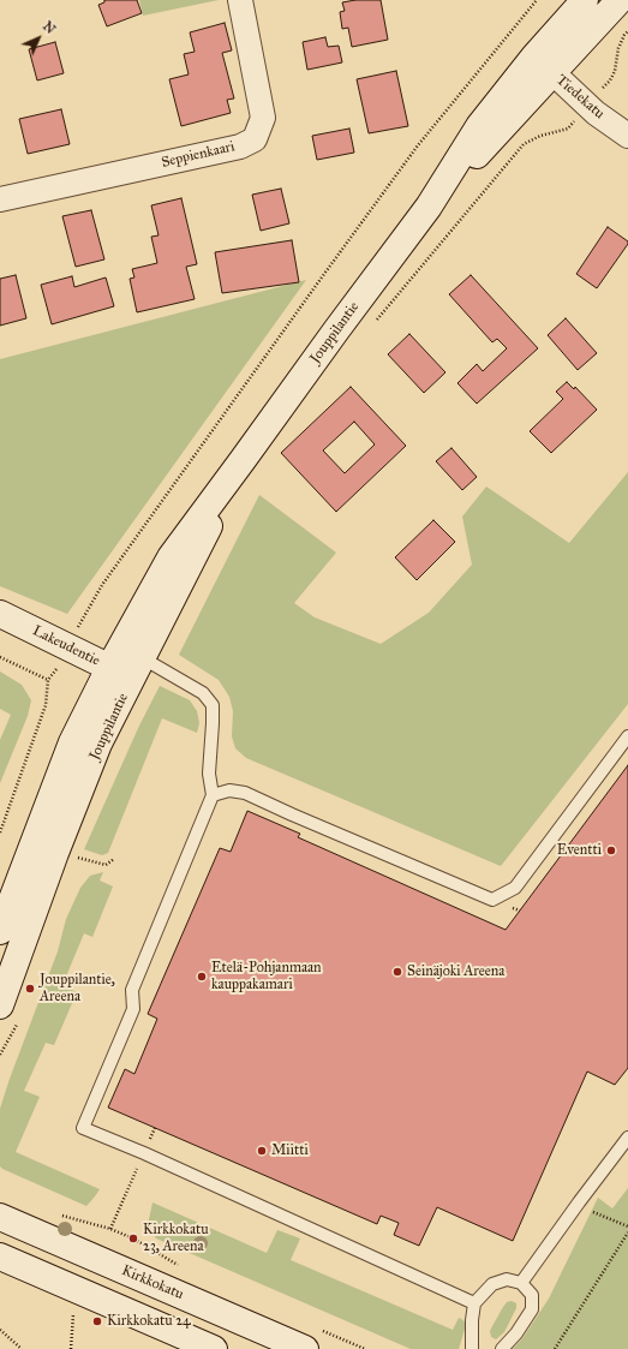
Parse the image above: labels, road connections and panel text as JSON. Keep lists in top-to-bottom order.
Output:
{
  "streets": {
    "main road": ["Jouppilantie", "Lakeudentie", "Kirkkokatu"],
    "street": ["Tiedekatu", "Seppienkaari"]
  },
  "crossings": [
    ["Tiedekatu", "Jouppilantie"],
    ["Jouppilantie", "Lakeudentie"]
  ],
  "places": [
    "Eventti",
    "Seinäjoki Areena",
    "Etelä-Pohjanmaan kauppakamari",
    "Jouppilantie, Areena",
    "Miitti",
    "Kirkkokatu 23, Areena",
    "Kirkkokatu 24"
  ],
  "north": "top right"
}
